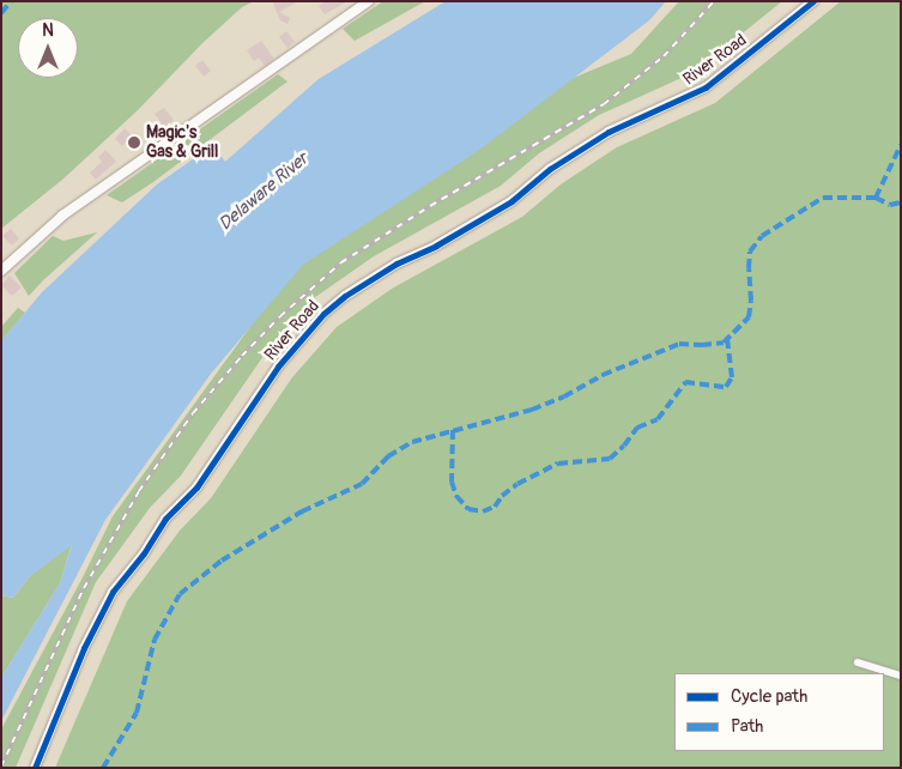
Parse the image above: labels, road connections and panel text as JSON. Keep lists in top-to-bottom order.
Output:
{
  "streets": {
    "street": ["River Road"]
  },
  "water": ["Delaware River"],
  "places": ["Magic's Gas & Grill"],
  "legend": ["Cycle path", "Path"],
  "north": "top"
}
